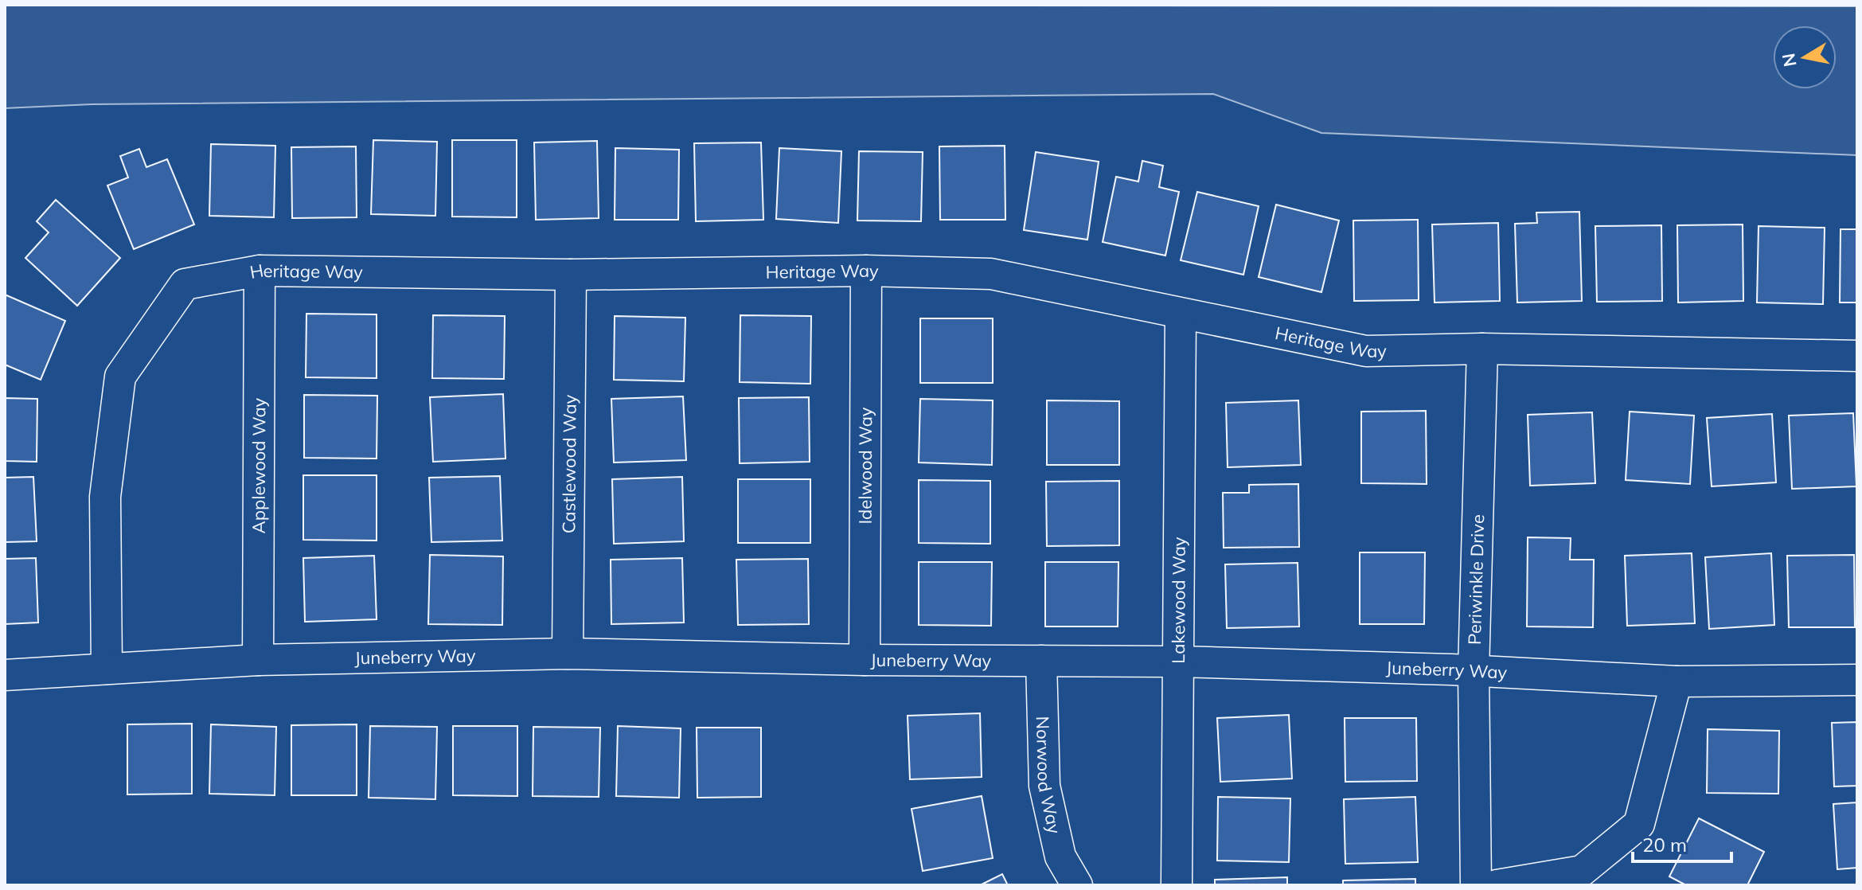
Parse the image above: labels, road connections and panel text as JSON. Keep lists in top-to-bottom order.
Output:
{
  "streets": {
    "street": [
      "Heritage Way",
      "Castlewood Way",
      "Idelwood Way",
      "Applewood Way",
      "Periwinkle Drive",
      "Lakewood Way",
      "Juneberry Way",
      "Norwood Way"
    ]
  },
  "crossings": [
    ["Heritage Way", "Castlewood Way"],
    ["Heritage Way", "Idelwood Way"],
    ["Heritage Way", "Applewood Way"],
    ["Heritage Way", "Periwinkle Drive"],
    ["Heritage Way", "Lakewood Way"],
    ["Heritage Way", "Juneberry Way"],
    ["Castlewood Way", "Juneberry Way"],
    ["Idelwood Way", "Juneberry Way"],
    ["Applewood Way", "Juneberry Way"],
    ["Periwinkle Drive", "Juneberry Way"],
    ["Lakewood Way", "Juneberry Way"],
    ["Juneberry Way", "Norwood Way"]
  ],
  "scale_bar": "20 m",
  "north": "left"
}
